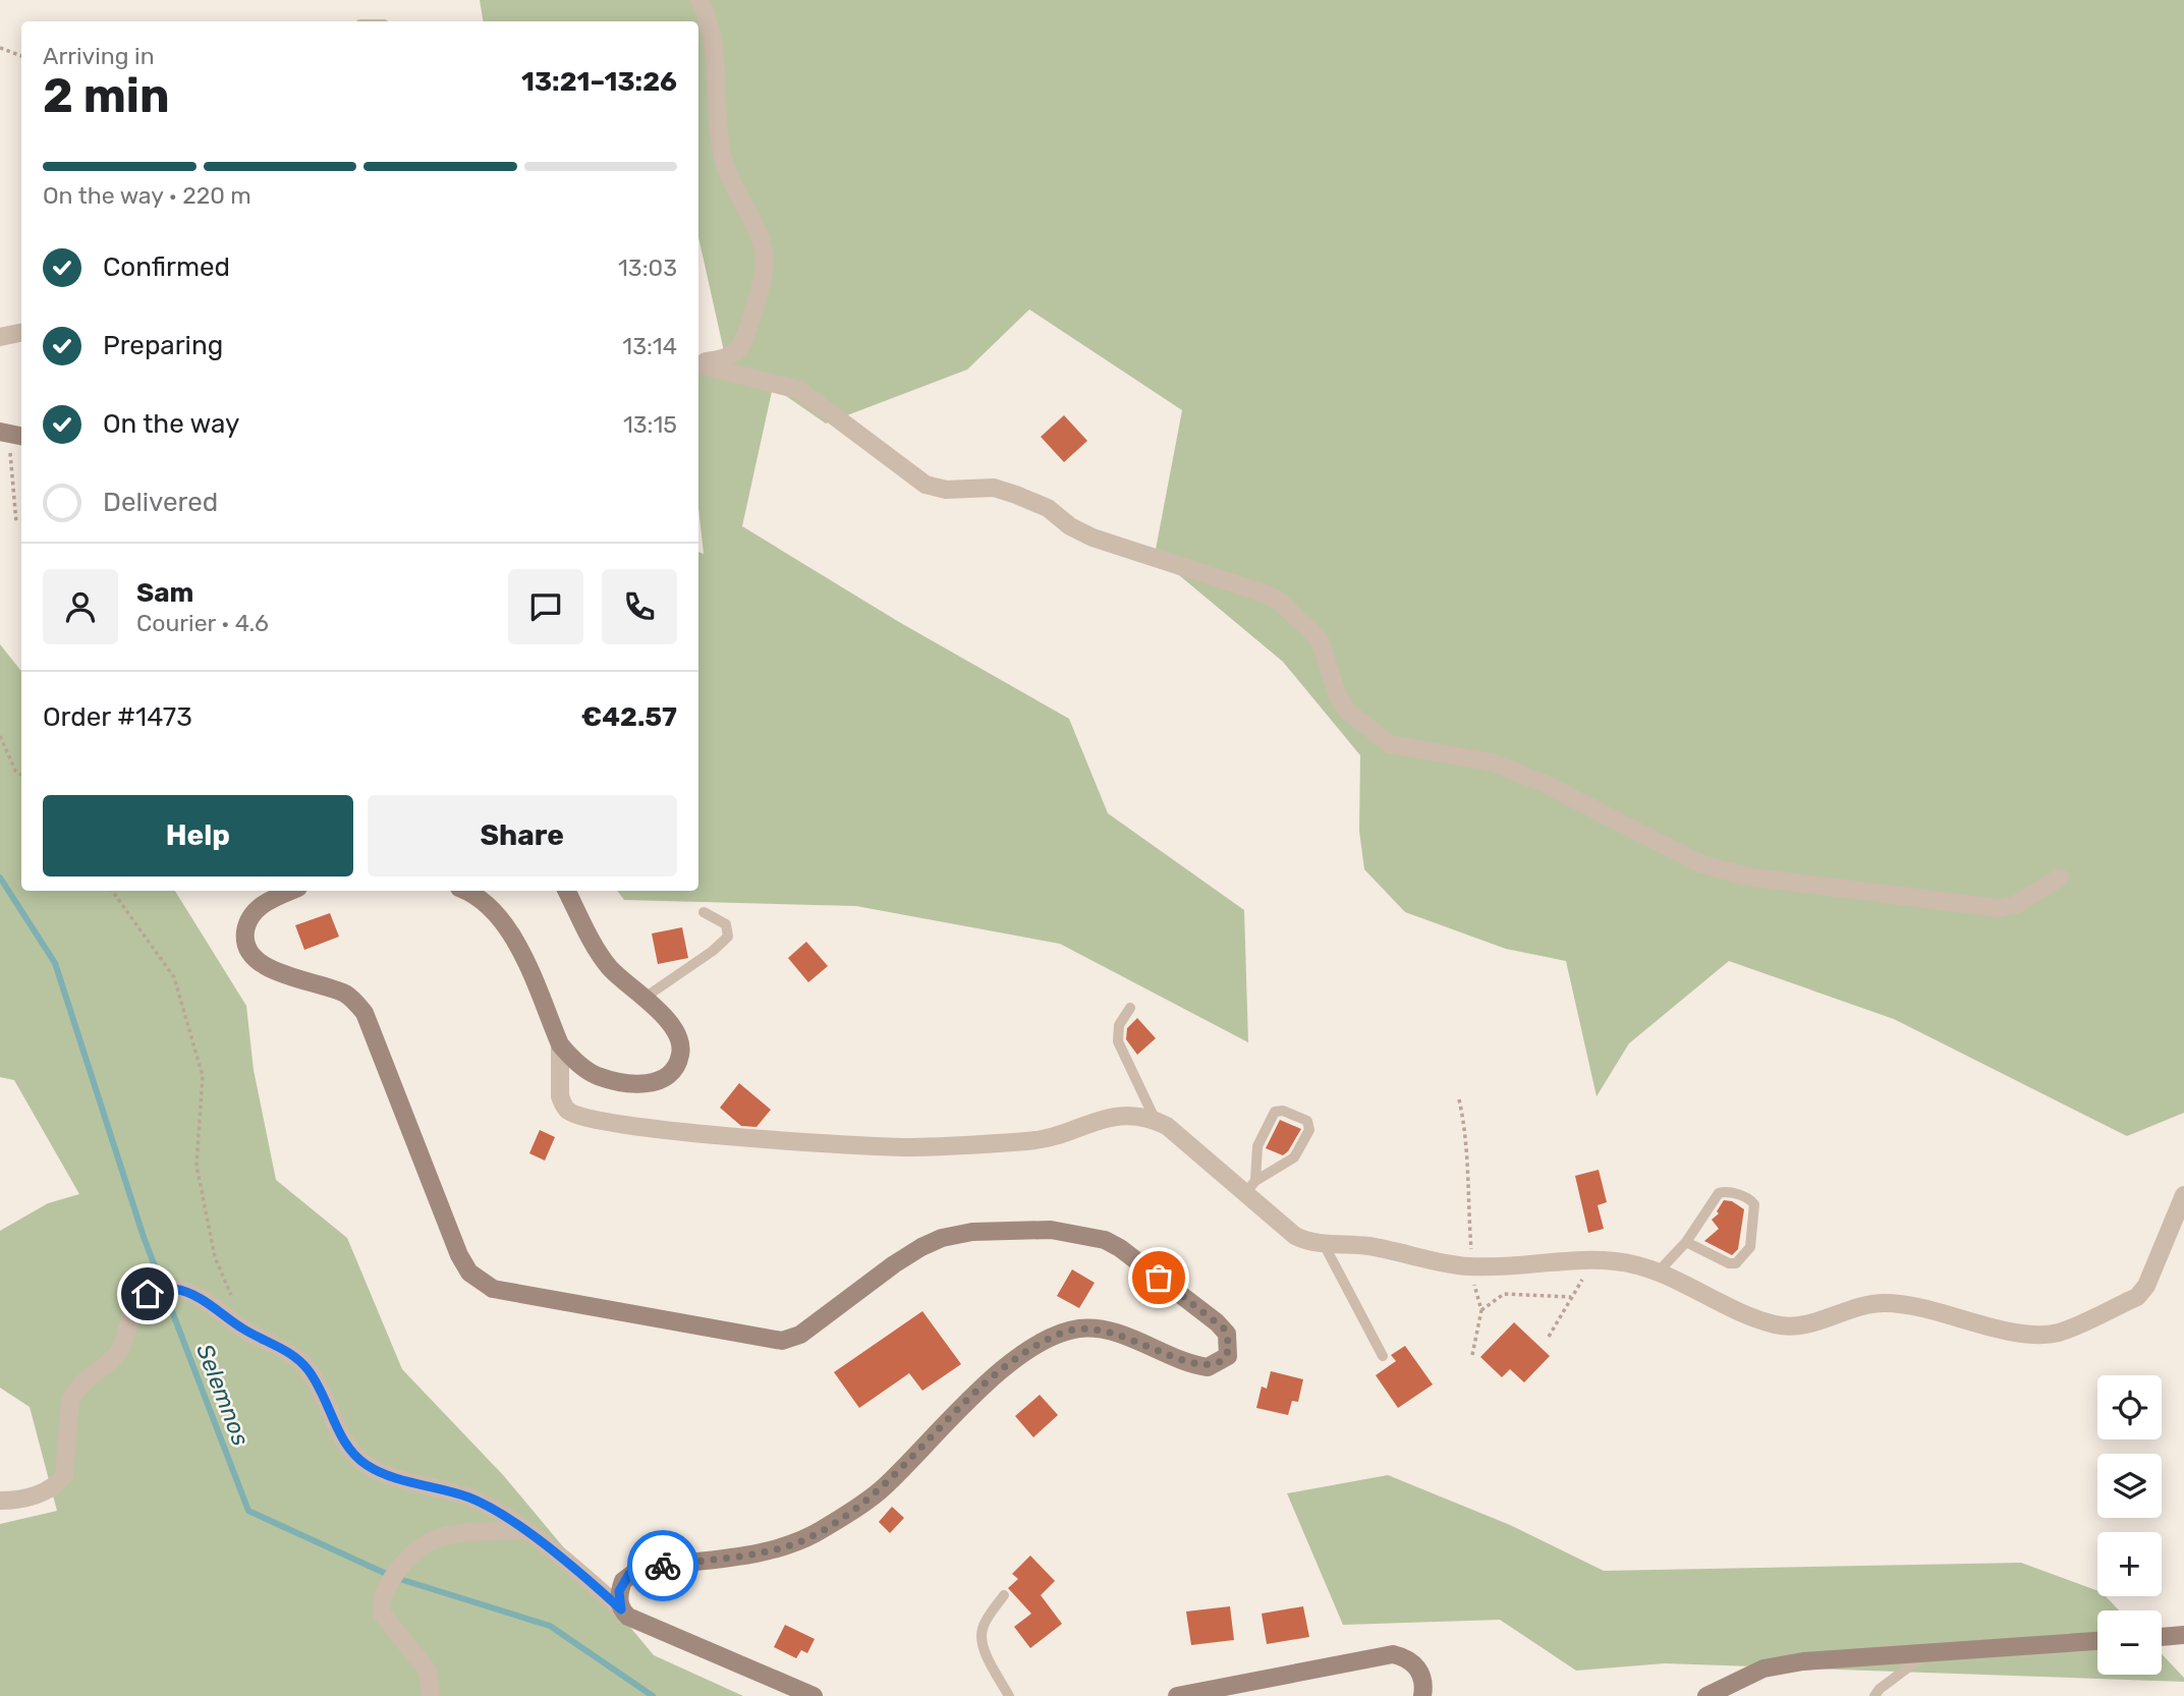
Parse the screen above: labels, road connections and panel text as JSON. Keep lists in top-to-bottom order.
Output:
{
  "water": ["Selemnos"],
  "page": {
    "heading": ["2 min", "Arriving in", "13:21–13:26"],
    "panel": [
      "Sam",
      "Courier · 4.6",
      "Order #1473",
      "€42.57"
    ],
    "bar": "On the way · 220 m",
    "list": [
      ["Confirmed", "13:03"],
      ["Preparing", "13:14"],
      ["On the way", "13:15"],
      "Delivered"
    ],
    "buttons": ["Help", "Share"],
    "map_buttons": ["+", "−"]
  }
}
